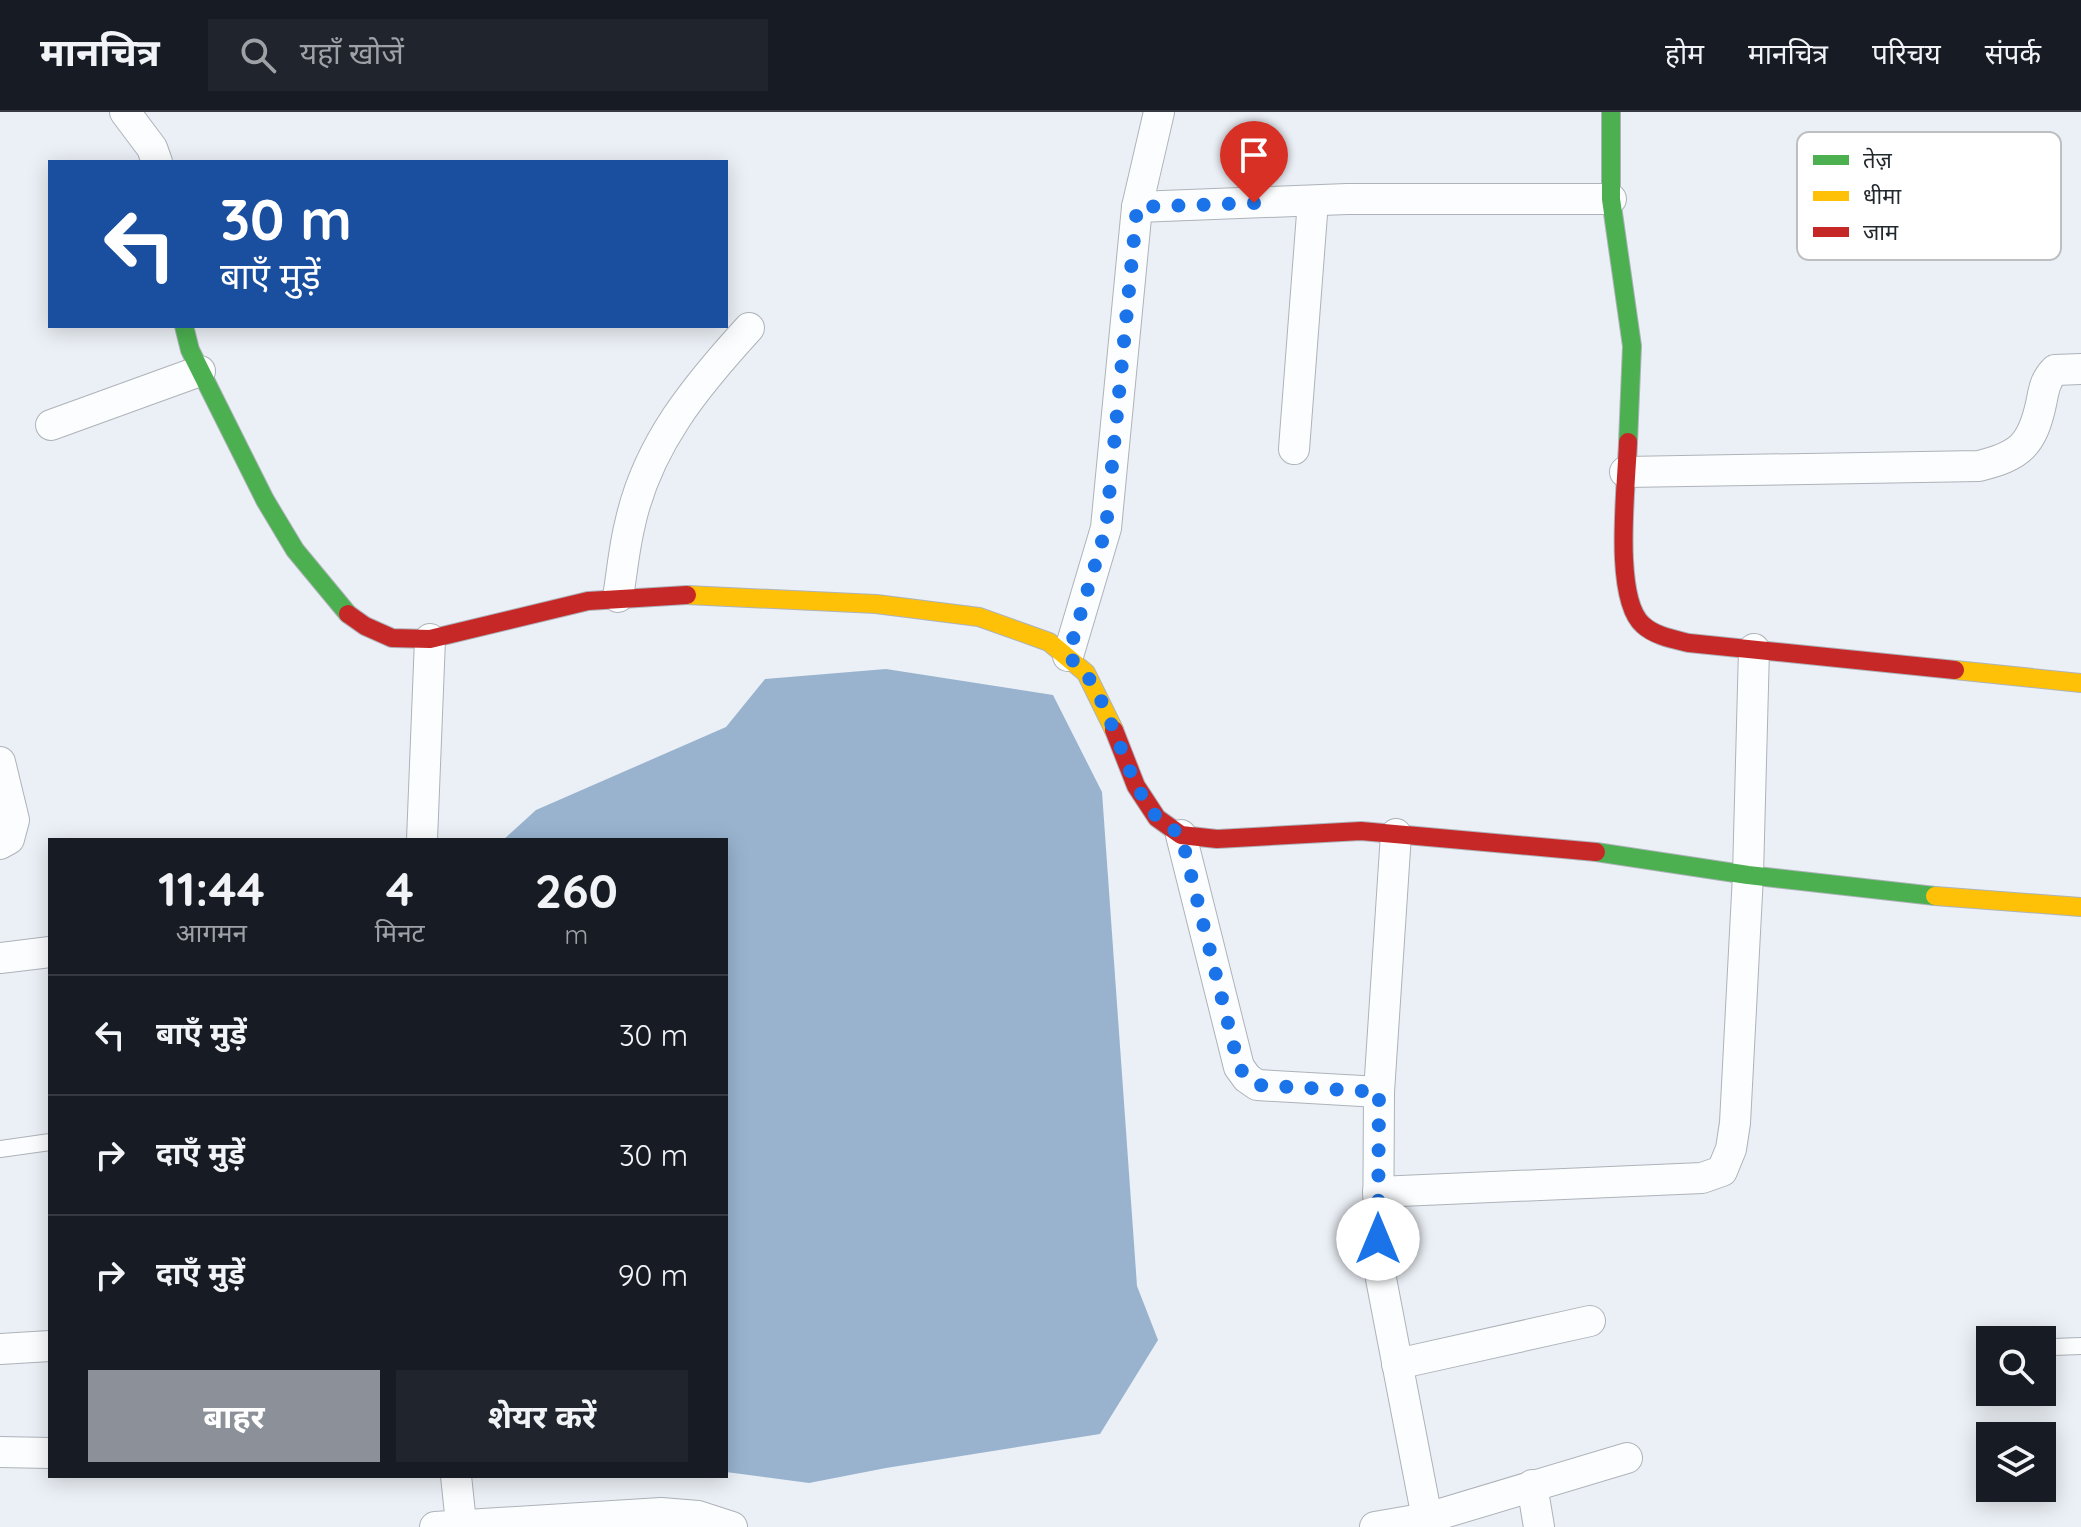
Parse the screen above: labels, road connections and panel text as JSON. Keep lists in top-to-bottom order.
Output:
{
  "legend": ["तेज़", "धीमा", "जाम"],
  "page": {
    "header": "मानचित्र",
    "search": "यहाँ खोजें",
    "nav": [
      "होम",
      "मानचित्र",
      "परिचय",
      "संपर्क"
    ],
    "turn": ["30 m", "बाएँ मुड़ें"],
    "eta": [
      "11:44",
      "आगमन",
      "4",
      "मिनट",
      "260",
      "m"
    ],
    "list": [
      {
        "name": "बाएँ मुड़ें",
        "value": "30 m"
      },
      {
        "name": "दाएँ मुड़ें",
        "value": "30 m"
      },
      {
        "name": "दाएँ मुड़ें",
        "value": "90 m"
      }
    ],
    "buttons": ["बाहर", "शेयर करें"]
  }
}
